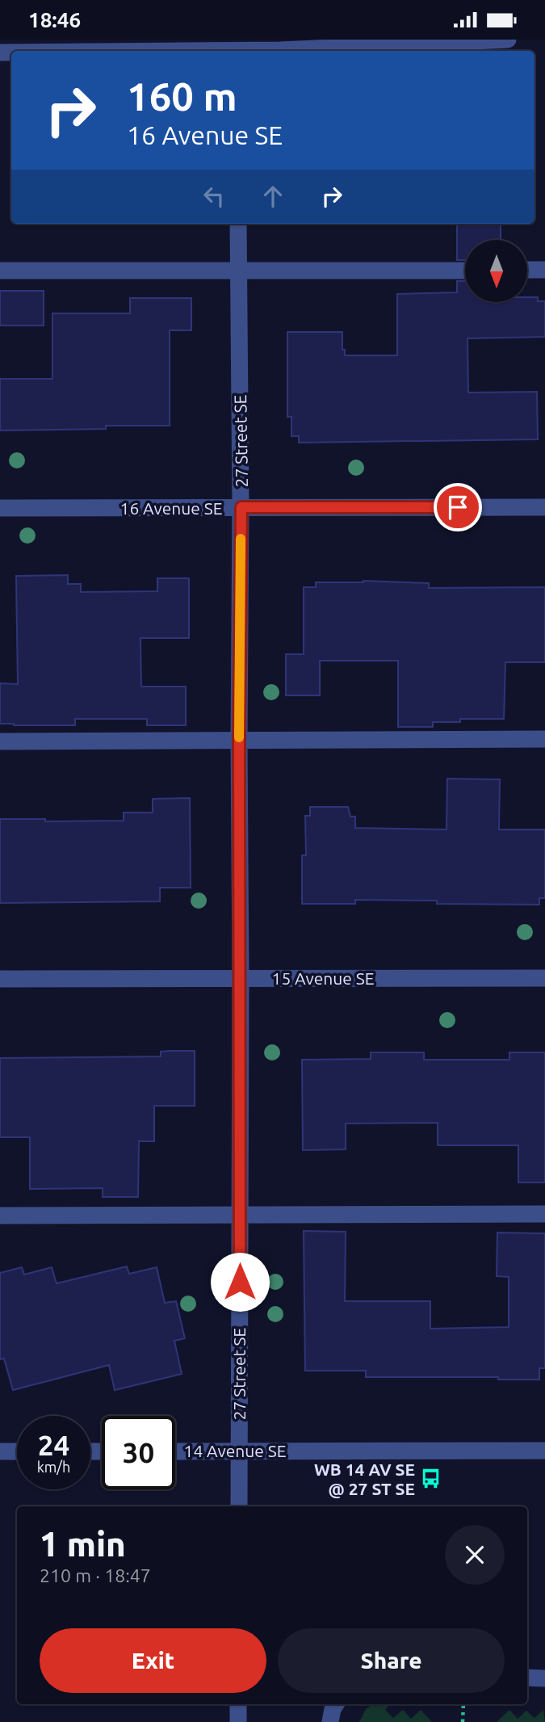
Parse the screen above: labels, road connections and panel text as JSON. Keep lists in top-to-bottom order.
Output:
{
  "streets": {
    "street": [
      "27 Street SE",
      "16 Avenue SE",
      "15 Avenue SE",
      "14 Avenue SE"
    ]
  },
  "crossings": [
    ["27 Street SE", "16 Avenue SE"],
    ["27 Street SE", "15 Avenue SE"],
    ["27 Street SE", "14 Avenue SE"]
  ],
  "places": {
    "bus stop": ["WB 14 AV SE @ 27 ST SE"]
  },
  "north": "bottom",
  "page": {
    "status": "18:46",
    "turn": ["160 m", "16 Avenue SE"],
    "speed": "24 km/h",
    "limit": "30",
    "heading": ["1 min", "210 m · 18:47"],
    "buttons": ["Exit", "Share"]
  }
}
